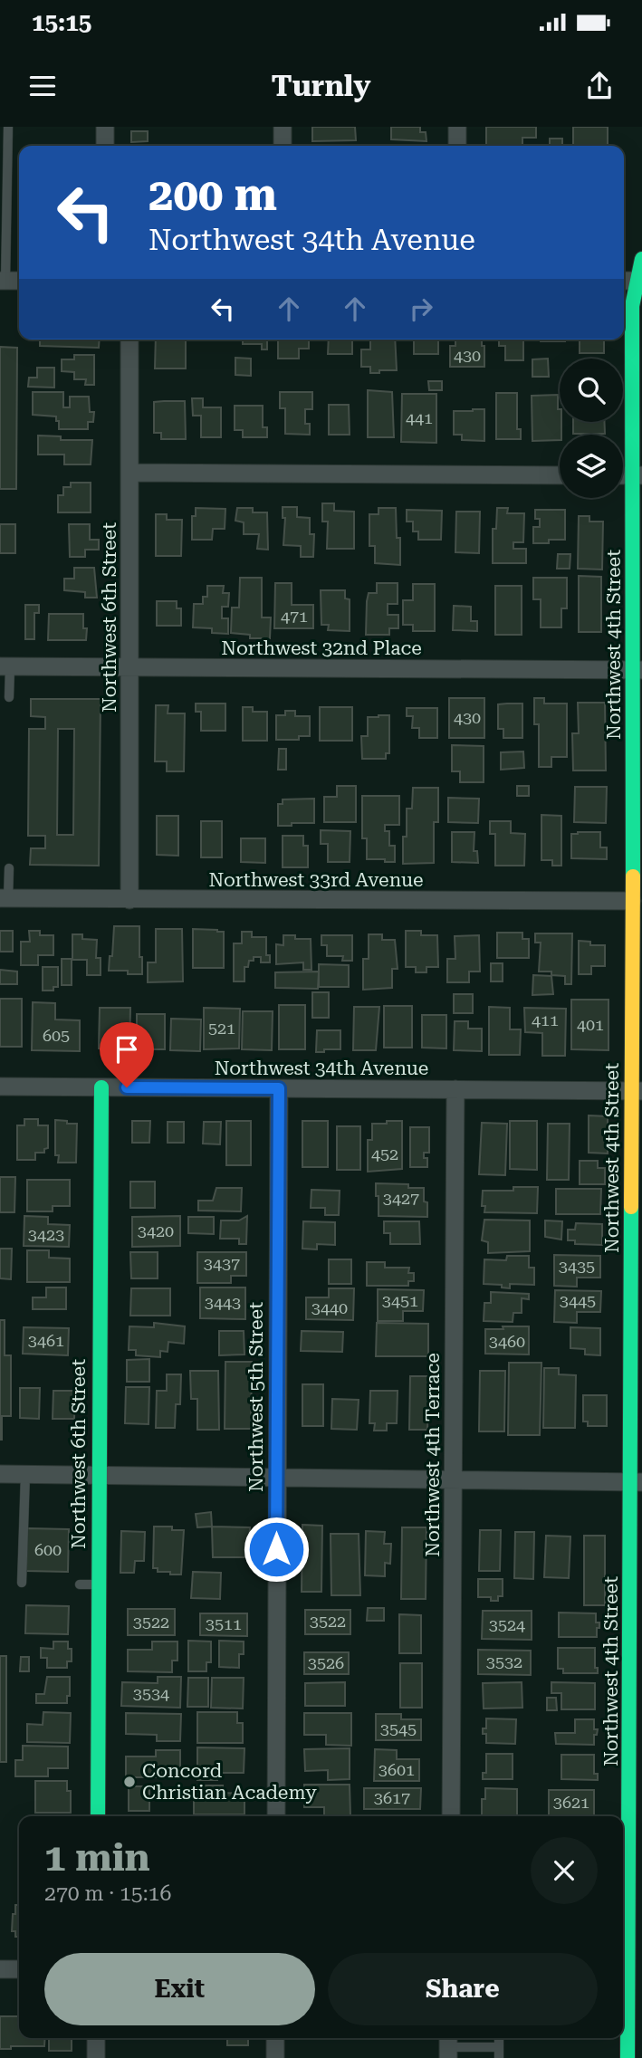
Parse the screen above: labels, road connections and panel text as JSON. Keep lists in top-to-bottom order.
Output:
{
  "streets": {
    "street": [
      "Northwest 6th Street",
      "Northwest 4th Street",
      "Northwest 32nd Place",
      "Northwest 33rd Avenue",
      "Northwest 34th Avenue",
      "Northwest 5th Street",
      "Northwest 4th Terrace"
    ]
  },
  "crossings": [
    ["Northwest 6th Street", "Northwest 32nd Place"],
    ["Northwest 6th Street", "Northwest 33rd Avenue"],
    ["Northwest 6th Street", "Northwest 34th Avenue"],
    ["Northwest 4th Street", "Northwest 32nd Place"],
    ["Northwest 4th Street", "Northwest 33rd Avenue"],
    ["Northwest 4th Street", "Northwest 34th Avenue"],
    ["Northwest 34th Avenue", "Northwest 5th Street"],
    ["Northwest 34th Avenue", "Northwest 4th Terrace"]
  ],
  "places": ["Concord Christian Academy"],
  "house_numbers": [
    "430",
    "441",
    "471",
    "430",
    "411",
    "401",
    "521",
    "605",
    "452",
    "3427",
    "3420",
    "3423",
    "3437",
    "3435",
    "3451",
    "3445",
    "3443",
    "3440",
    "3461",
    "3460",
    "600",
    "3522",
    "3522",
    "3511",
    "3524",
    "3532",
    "3526",
    "3534",
    "3545",
    "3601",
    "3617",
    "3621"
  ],
  "page": {
    "status": "15:15",
    "header": "Turnly",
    "turn": ["200 m", "Northwest 34th Avenue"],
    "heading": ["1 min", "270 m · 15:16"],
    "buttons": ["Exit", "Share"]
  }
}
